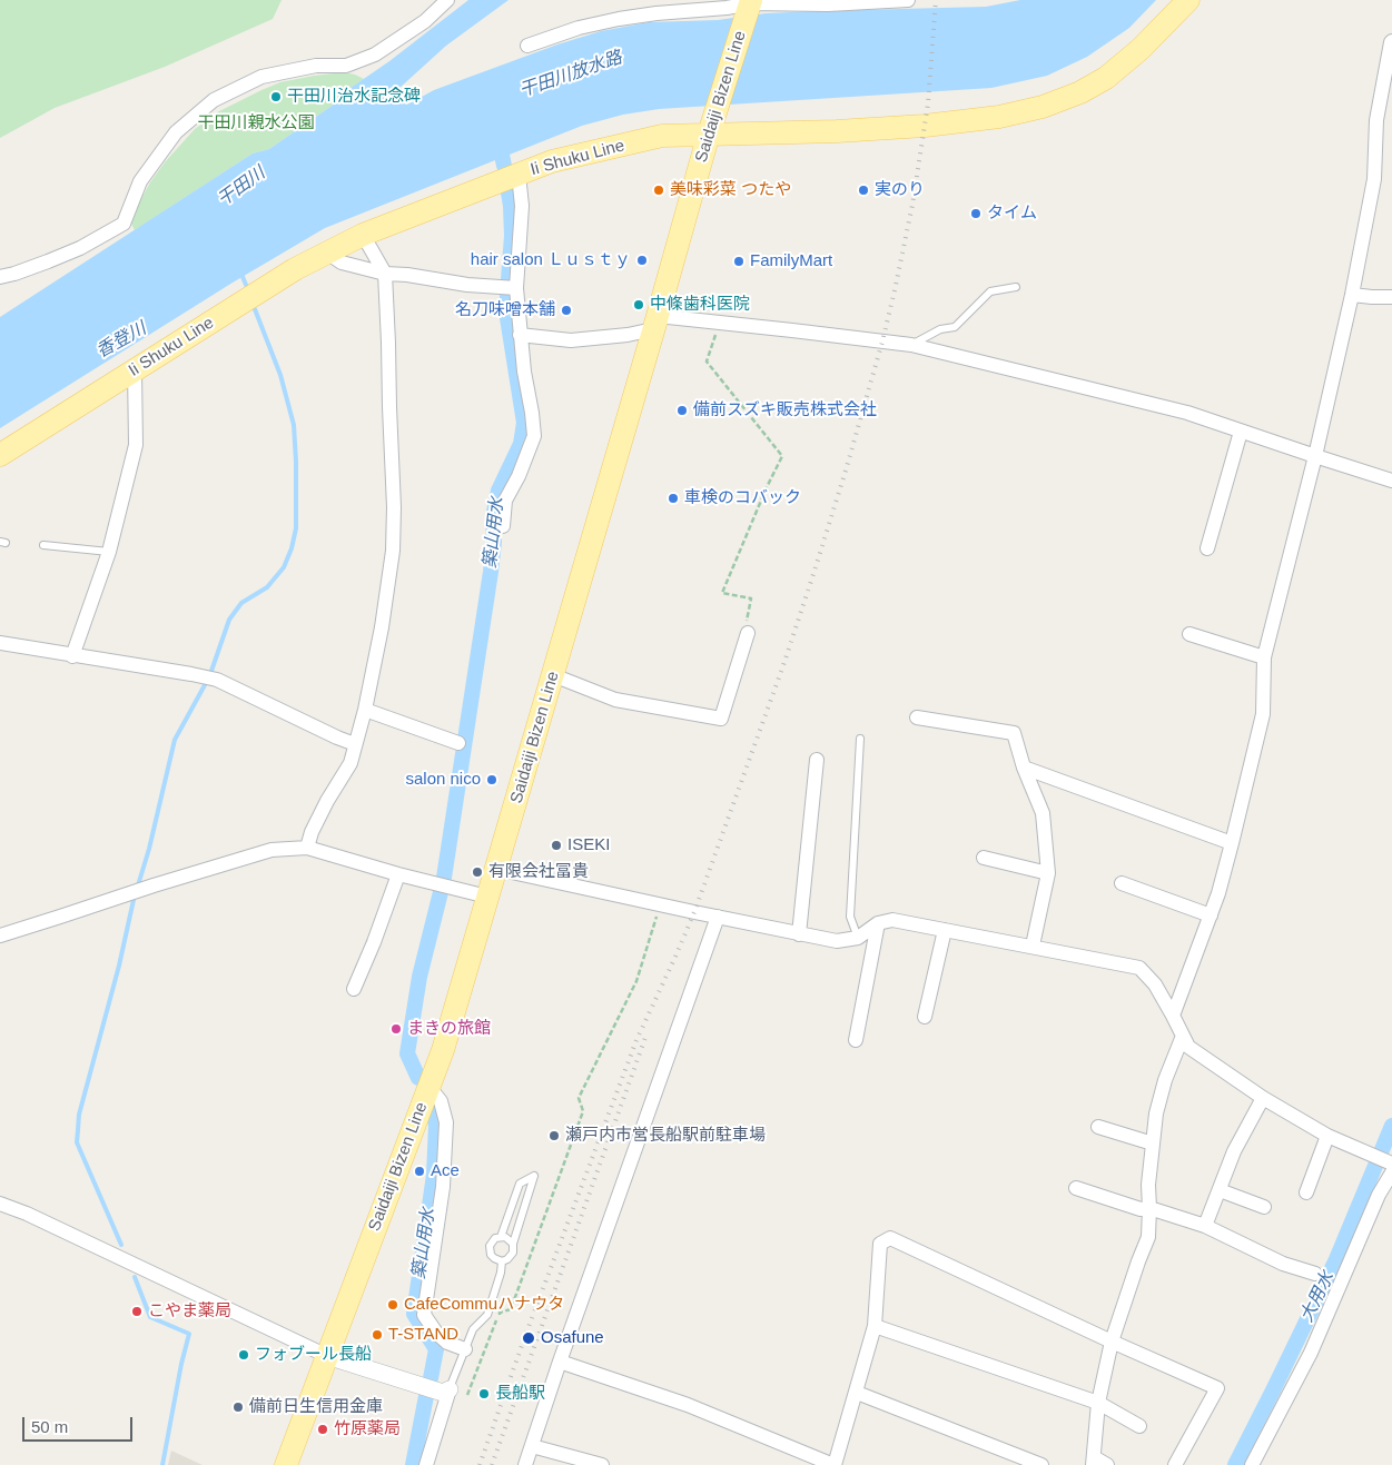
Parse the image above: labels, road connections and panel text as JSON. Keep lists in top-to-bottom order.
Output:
{
  "streets": {
    "main road": ["Saidaiji Bizen Line", "Ii Shuku Line"]
  },
  "crossings": [
    ["Saidaiji Bizen Line", "Ii Shuku Line"]
  ],
  "water": [
    "干田川放水路",
    "干田川",
    "香登川",
    "築山用水",
    "大用水"
  ],
  "parks": ["干田川親水公園"],
  "places": [
    "干田川治水記念碑",
    "美味彩菜 つたや",
    "実のり",
    "タイム",
    "hair salon Ｌｕｓｔｙ",
    "FamilyMart",
    "中條歯科医院",
    "名刀味噌本舗",
    "備前スズキ販売株式会社",
    "車検のコバック",
    "salon nico",
    "ISEKI",
    "有限会社冨貴",
    "まきの旅館",
    "瀬戸内市営長船駅前駐車場",
    "Ace",
    "CafeCommuハナウタ",
    "こやま薬局",
    "T-STAND",
    "Osafune",
    "フォブール長船",
    "長船駅",
    "備前日生信用金庫",
    "竹原薬局"
  ],
  "scale_bar": "50 m"
}
